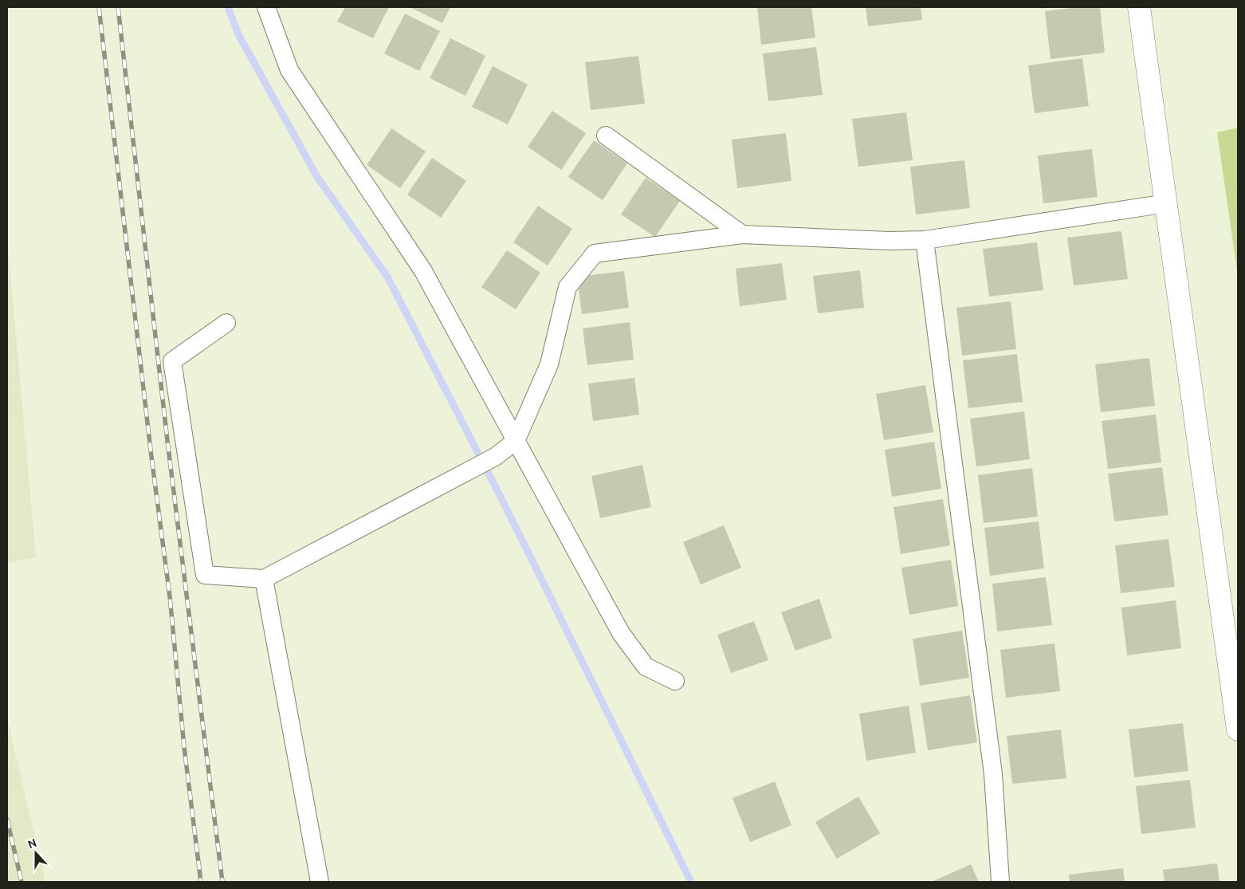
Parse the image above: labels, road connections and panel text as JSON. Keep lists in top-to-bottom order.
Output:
{
  "north": "top"
}
